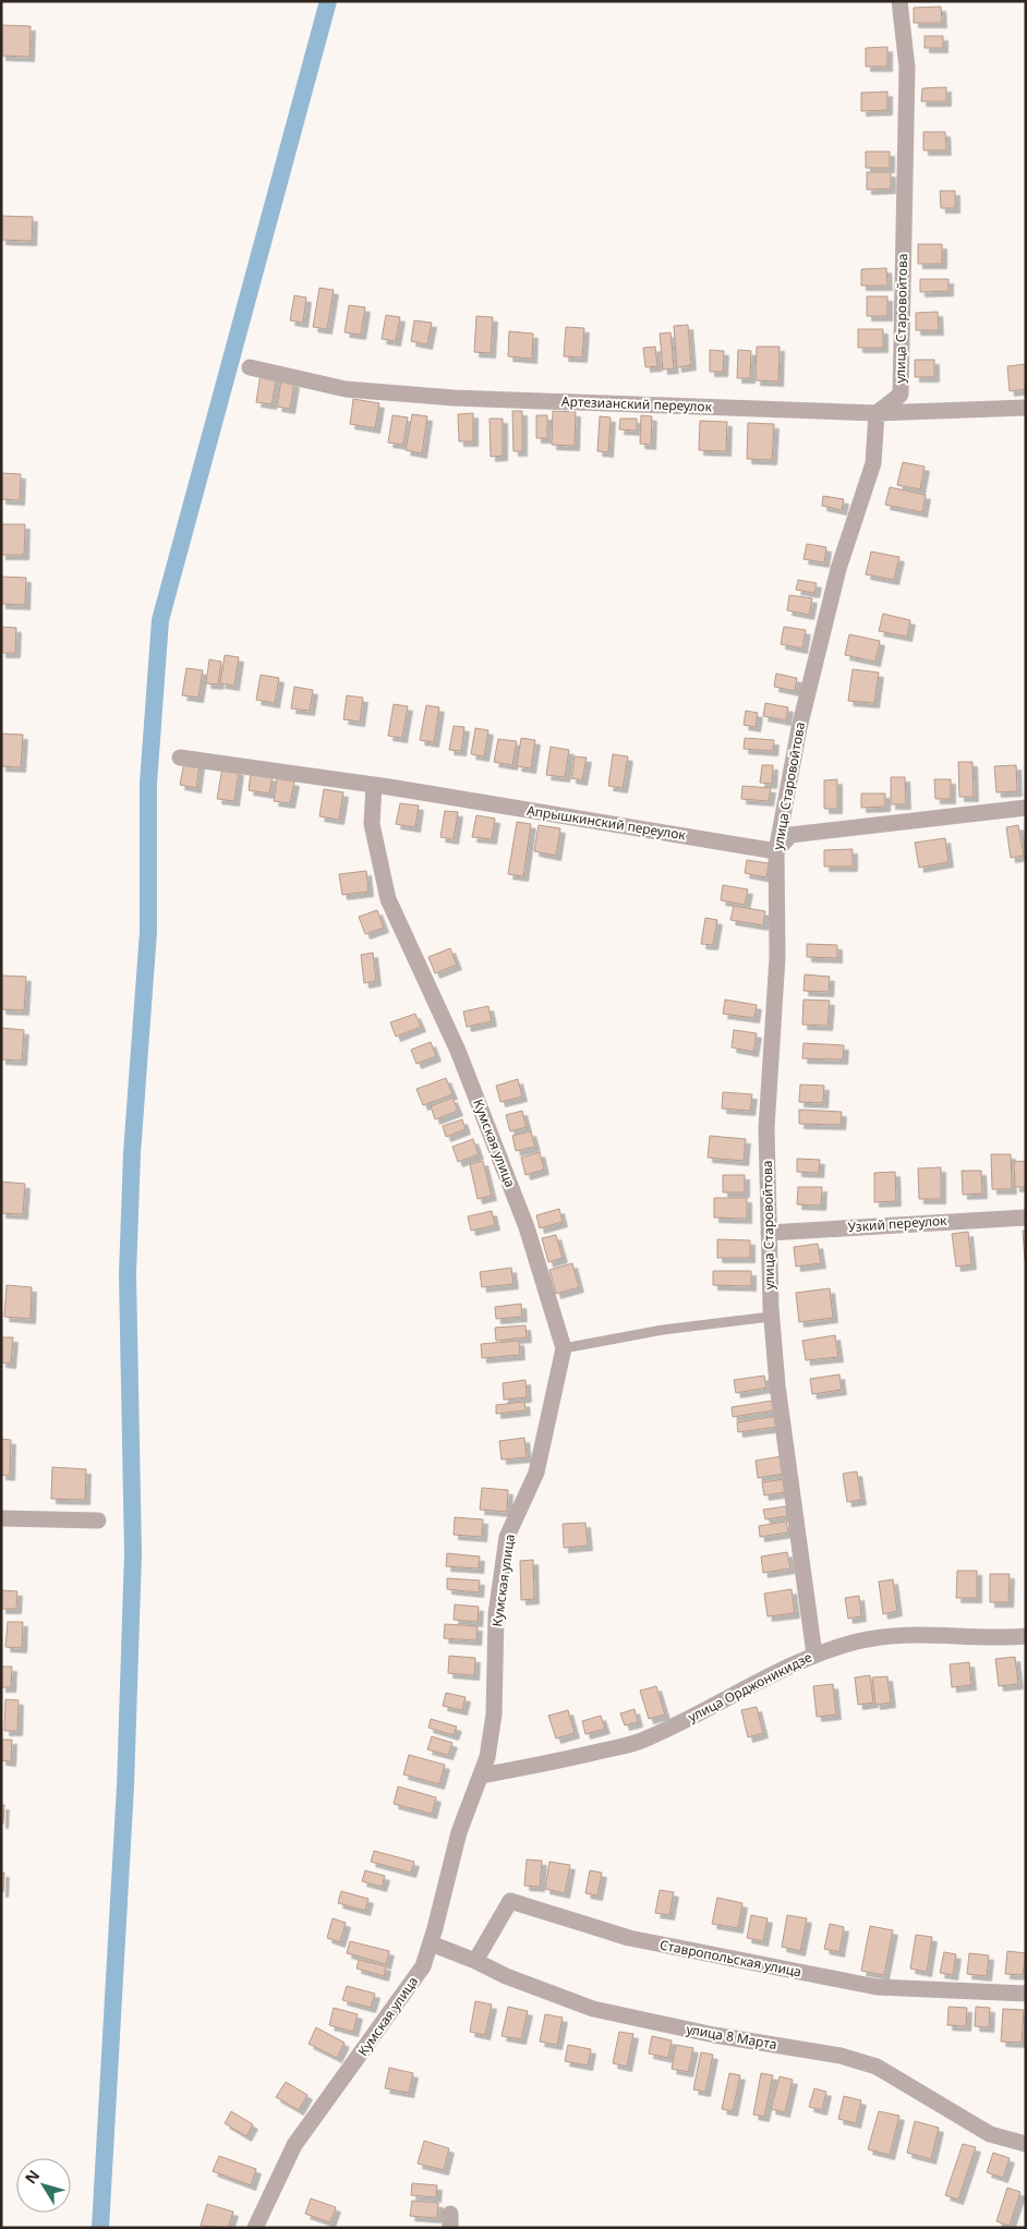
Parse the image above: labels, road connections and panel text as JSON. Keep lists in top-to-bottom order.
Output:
{
  "streets": {
    "street": [
      "улица Старовойтова",
      "Артезианский переулок",
      "Апрышкинский переулок",
      "Кумская улица",
      "Узкий переулок",
      "улица Орджоникидзе",
      "Ставропольская улица",
      "улица 8 Марта"
    ]
  },
  "crossings": [
    ["улица Старовойтова", "Артезианский переулок"],
    ["улица Старовойтова", "Апрышкинский переулок"],
    ["улица Старовойтова", "Узкий переулок"],
    ["улица Старовойтова", "улица Орджоникидзе"],
    ["Апрышкинский переулок", "Кумская улица"],
    ["Кумская улица", "улица Орджоникидзе"],
    ["Кумская улица", "улица 8 Марта"],
    ["Ставропольская улица", "улица 8 Марта"]
  ],
  "north": "top left"
}
